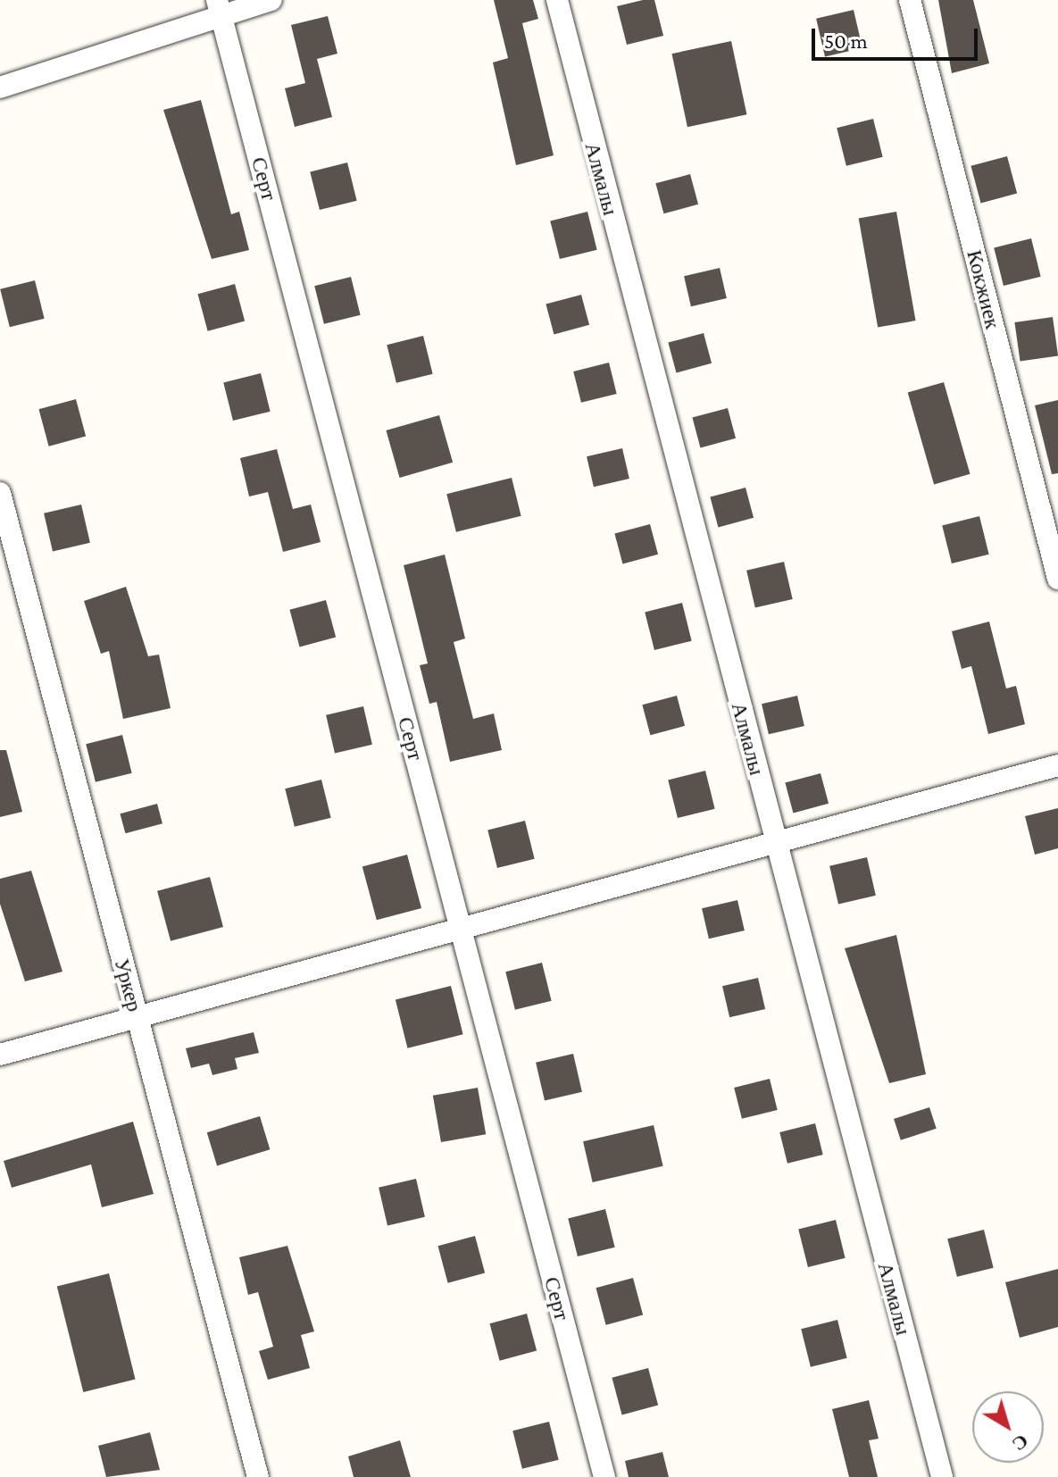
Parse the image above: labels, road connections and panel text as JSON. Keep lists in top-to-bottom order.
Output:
{
  "streets": {
    "street": [
      "Серт",
      "Алмалы",
      "Кокжиек",
      "Уркер"
    ]
  },
  "scale_bar": "50 m",
  "north": "bottom right"
}
